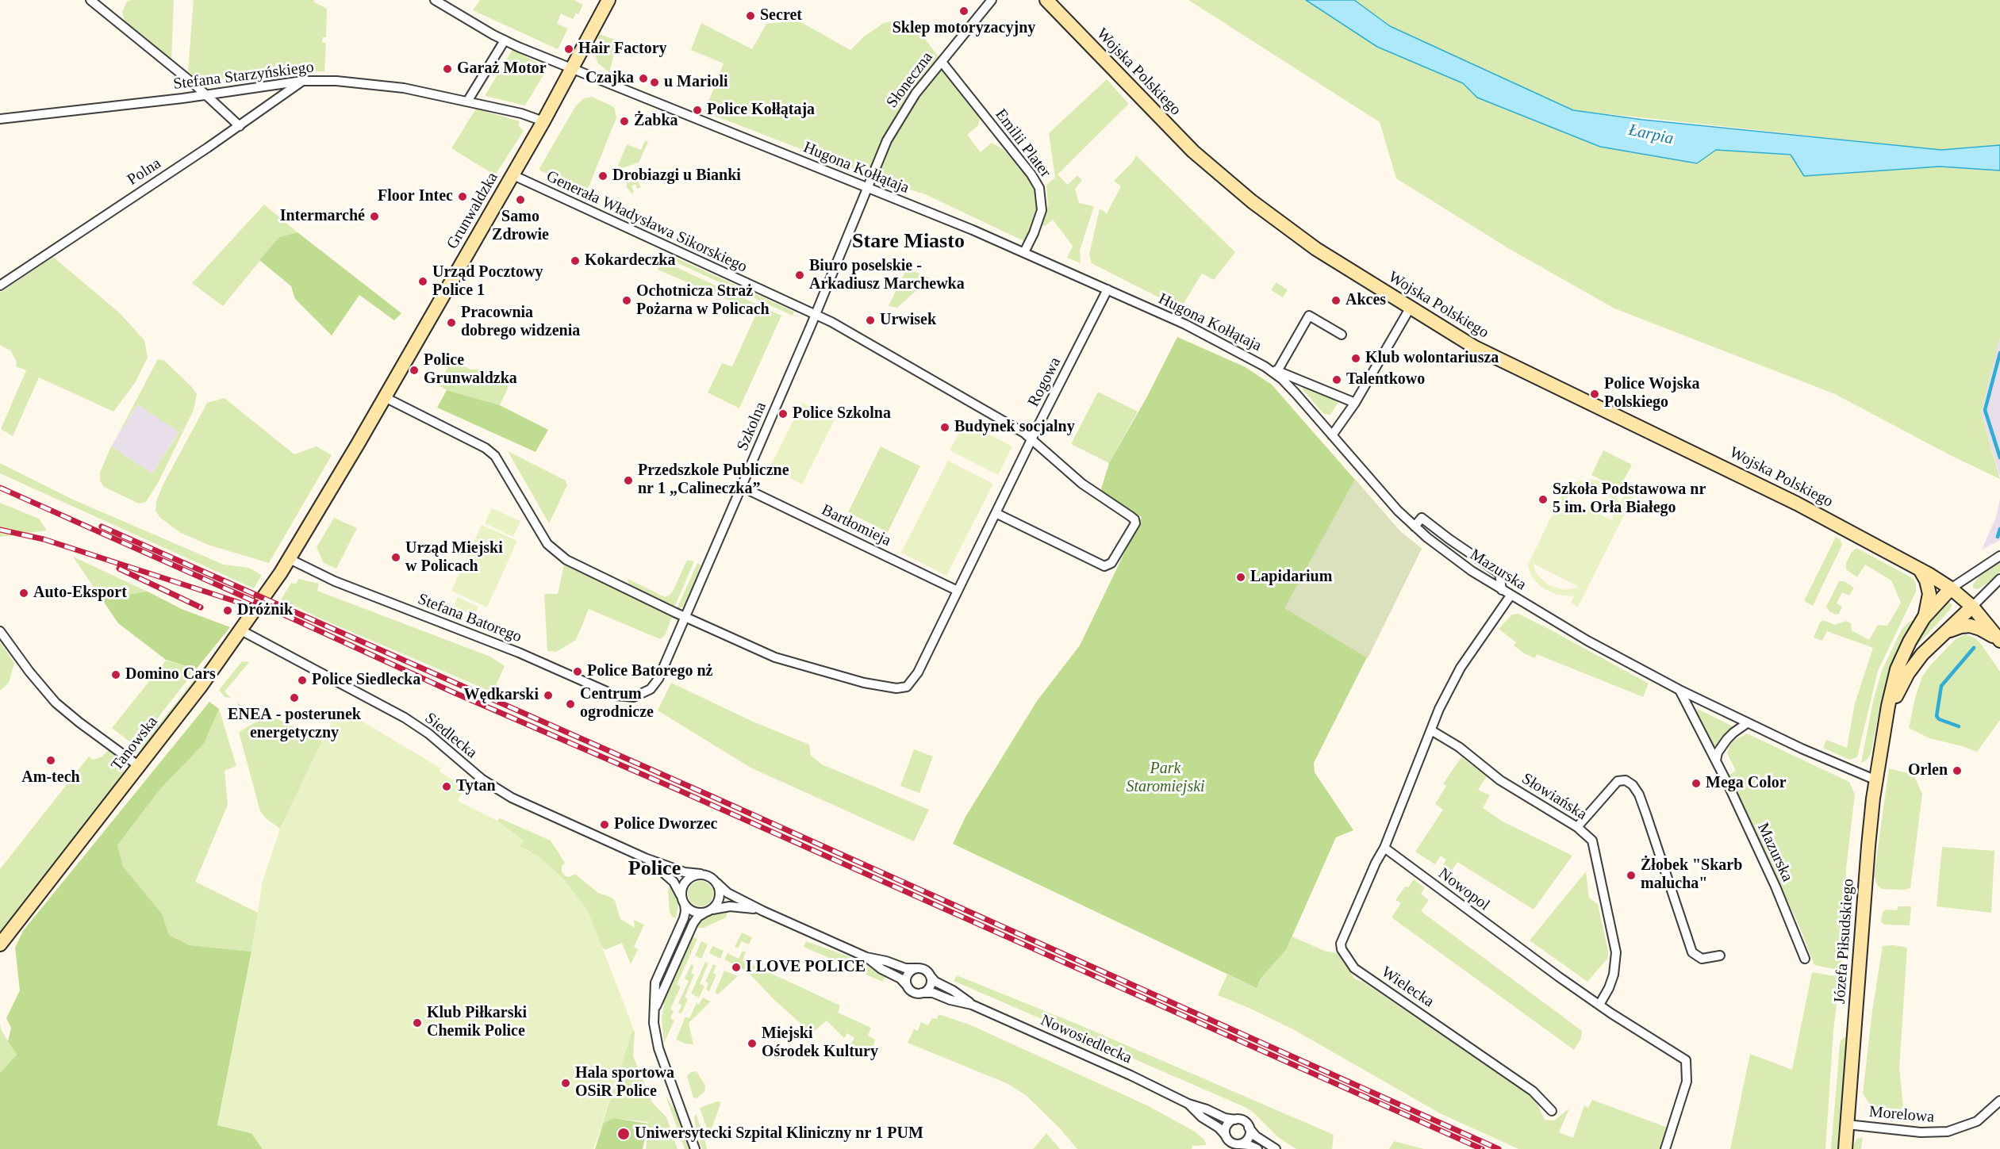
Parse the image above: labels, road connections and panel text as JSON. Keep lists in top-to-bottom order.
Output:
{
  "streets": {
    "street": [
      "Wojska Polskiego",
      "Stefana Starzyńskiego",
      "Słoneczna",
      "Emilii Plater",
      "Hugona Kołłątaja",
      "Polna",
      "Grunwaldzka",
      "Generała Władysława Sikorskiego",
      "Rogowa",
      "Szkolna",
      "Bartłomieja",
      "Mazurska",
      "Stefana Batorego",
      "Siedlecka",
      "Tanowska",
      "Słowiańska",
      "Nowopol",
      "Józefa Piłsudskiego",
      "Wielecka",
      "Nowosiedlecka",
      "Morelowa"
    ]
  },
  "crossings": [
    ["Wojska Polskiego", "Józefa Piłsudskiego"],
    ["Stefana Starzyńskiego", "Polna"],
    ["Stefana Starzyńskiego", "Grunwaldzka"],
    ["Słoneczna", "Emilii Plater"],
    ["Słoneczna", "Hugona Kołłątaja"],
    ["Słoneczna", "Szkolna"],
    ["Emilii Plater", "Hugona Kołłątaja"],
    ["Hugona Kołłątaja", "Grunwaldzka"],
    ["Hugona Kołłątaja", "Rogowa"],
    ["Hugona Kołłątaja", "Szkolna"],
    ["Hugona Kołłątaja", "Mazurska"],
    ["Grunwaldzka", "Generała Władysława Sikorskiego"],
    ["Grunwaldzka", "Stefana Batorego"],
    ["Grunwaldzka", "Tanowska"],
    ["Generała Władysława Sikorskiego", "Rogowa"],
    ["Generała Władysława Sikorskiego", "Szkolna"],
    ["Rogowa", "Szkolna"],
    ["Rogowa", "Bartłomieja"],
    ["Szkolna", "Bartłomieja"],
    ["Szkolna", "Stefana Batorego"],
    ["Mazurska", "Józefa Piłsudskiego"],
    ["Stefana Batorego", "Tanowska"],
    ["Siedlecka", "Tanowska"],
    ["Siedlecka", "Nowosiedlecka"],
    ["Słowiańska", "Nowopol"],
    ["Nowopol", "Wielecka"],
    ["Józefa Piłsudskiego", "Morelowa"]
  ],
  "districts": ["Stare Miasto", "Police"],
  "water": ["Łarpia"],
  "parks": ["Park Staromiejski"],
  "places": [
    "Sklep motoryzacyjny",
    "Secret",
    "Hair Factory",
    "Garaż Motor",
    "Czajka",
    "u Marioli",
    "Police Kołłątaja",
    "Żabka",
    "Drobiazgi u Bianki",
    "Floor Intec",
    "Samo Zdrowie",
    "Intermarché",
    "Kokardeczka",
    "Biuro poselskie - Arkadiusz Marchewka",
    "Urząd Pocztowy Police 1",
    "Ochotnicza Straż Pożarna w Policach",
    "Akces",
    "Urwisek",
    "Pracownia dobrego widzenia",
    "Klub wolontariusza",
    "Police Grunwaldzka",
    "Talentkowo",
    "Police Wojska Polskiego",
    "Police Szkolna",
    "Budynek socjalny",
    "Przedszkole Publiczne nr 1 „Calineczka”",
    "Szkoła Podstawowa nr 5 im. Orła Białego",
    "Urząd Miejski w Policach",
    "Lapidarium",
    "Auto-Eksport",
    "Dróżnik",
    "Police Batorego nż",
    "Domino Cars",
    "Police Siedlecka",
    "Wędkarski",
    "ENEA - posterunek energetyczny",
    "Centrum ogrodnicze",
    "Am-tech",
    "Orlen",
    "Mega Color",
    "Tytan",
    "Police Dworzec",
    "Żłobek \"Skarb malucha\"",
    "I LOVE POLICE",
    "Klub Piłkarski Chemik Police",
    "Miejski Ośrodek Kultury",
    "Hala sportowa OSiR Police",
    "Uniwersytecki Szpital Kliniczny nr 1 PUM"
  ]
}
